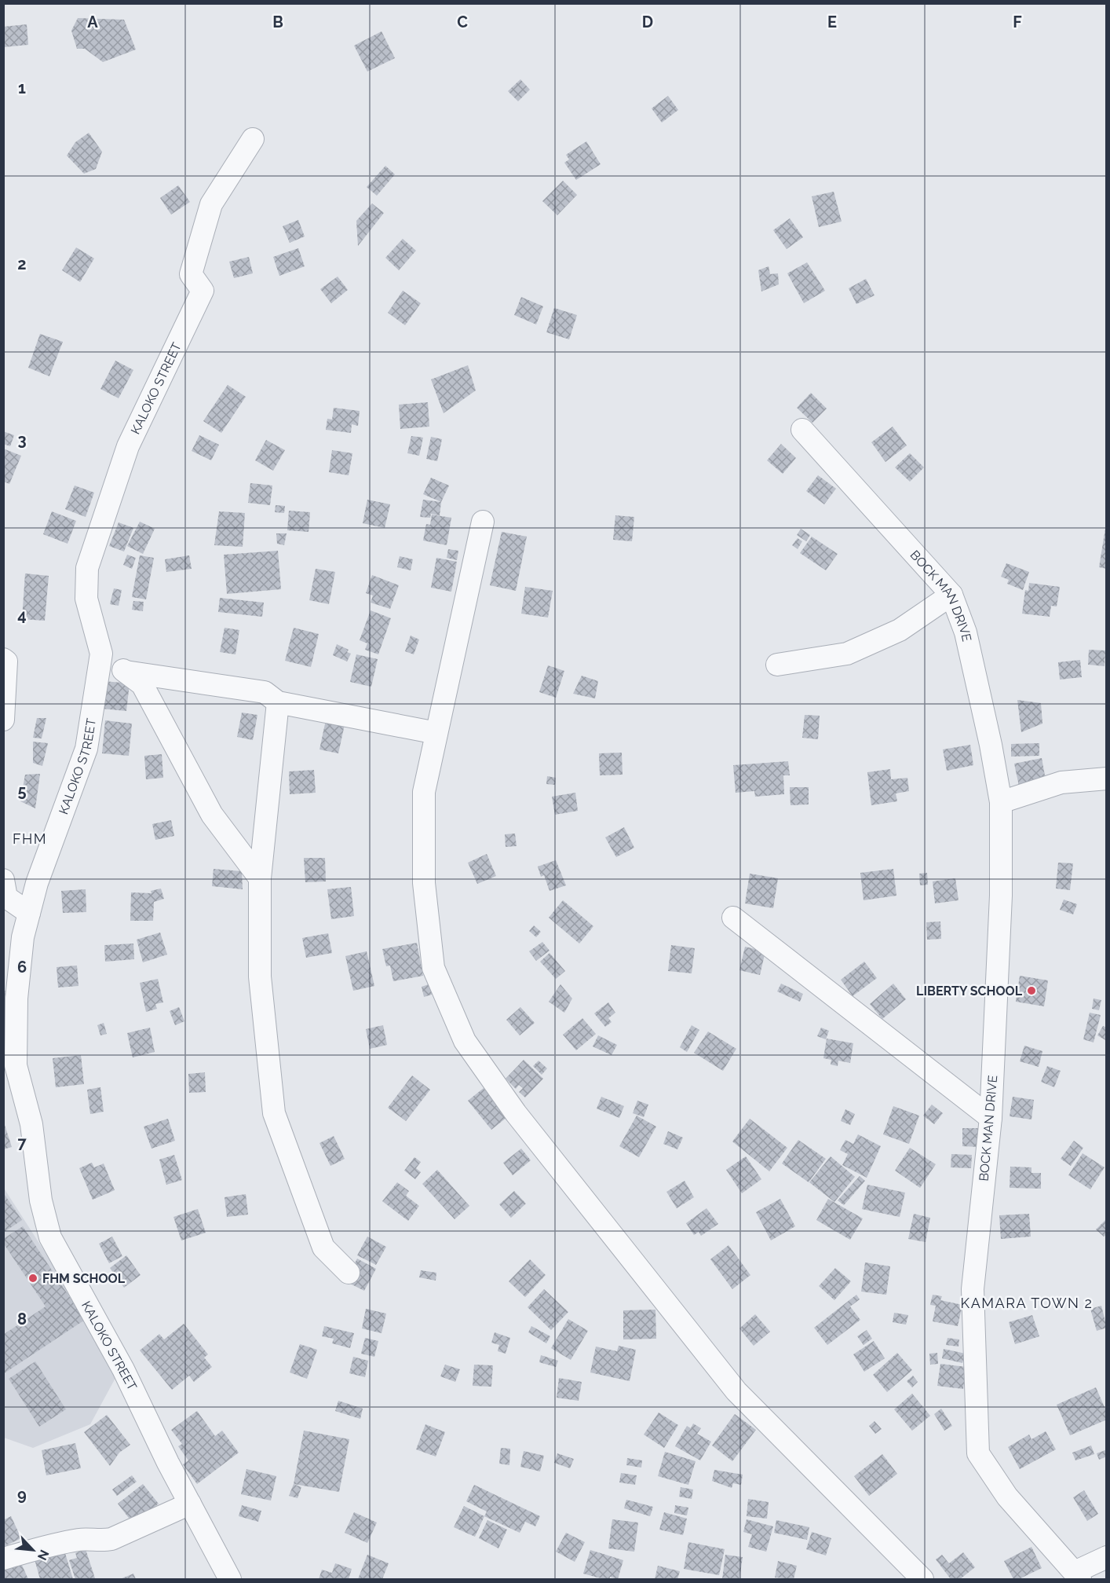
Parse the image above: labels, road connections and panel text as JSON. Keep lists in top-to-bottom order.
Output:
{
  "streets": {
    "street": ["KALOKO STREET", "BOCK MAN DRIVE"]
  },
  "districts": ["FHM", "KAMARA TOWN 2"],
  "places": ["LIBERTY SCHOOL", "FHM SCHOOL"],
  "north": "bottom right",
  "grid": {
    "columns": [
      "A",
      "B",
      "C",
      "D",
      "E",
      "F"
    ],
    "rows": [
      "1",
      "2",
      "3",
      "4",
      "5",
      "6",
      "7",
      "8",
      "9"
    ]
  }
}
